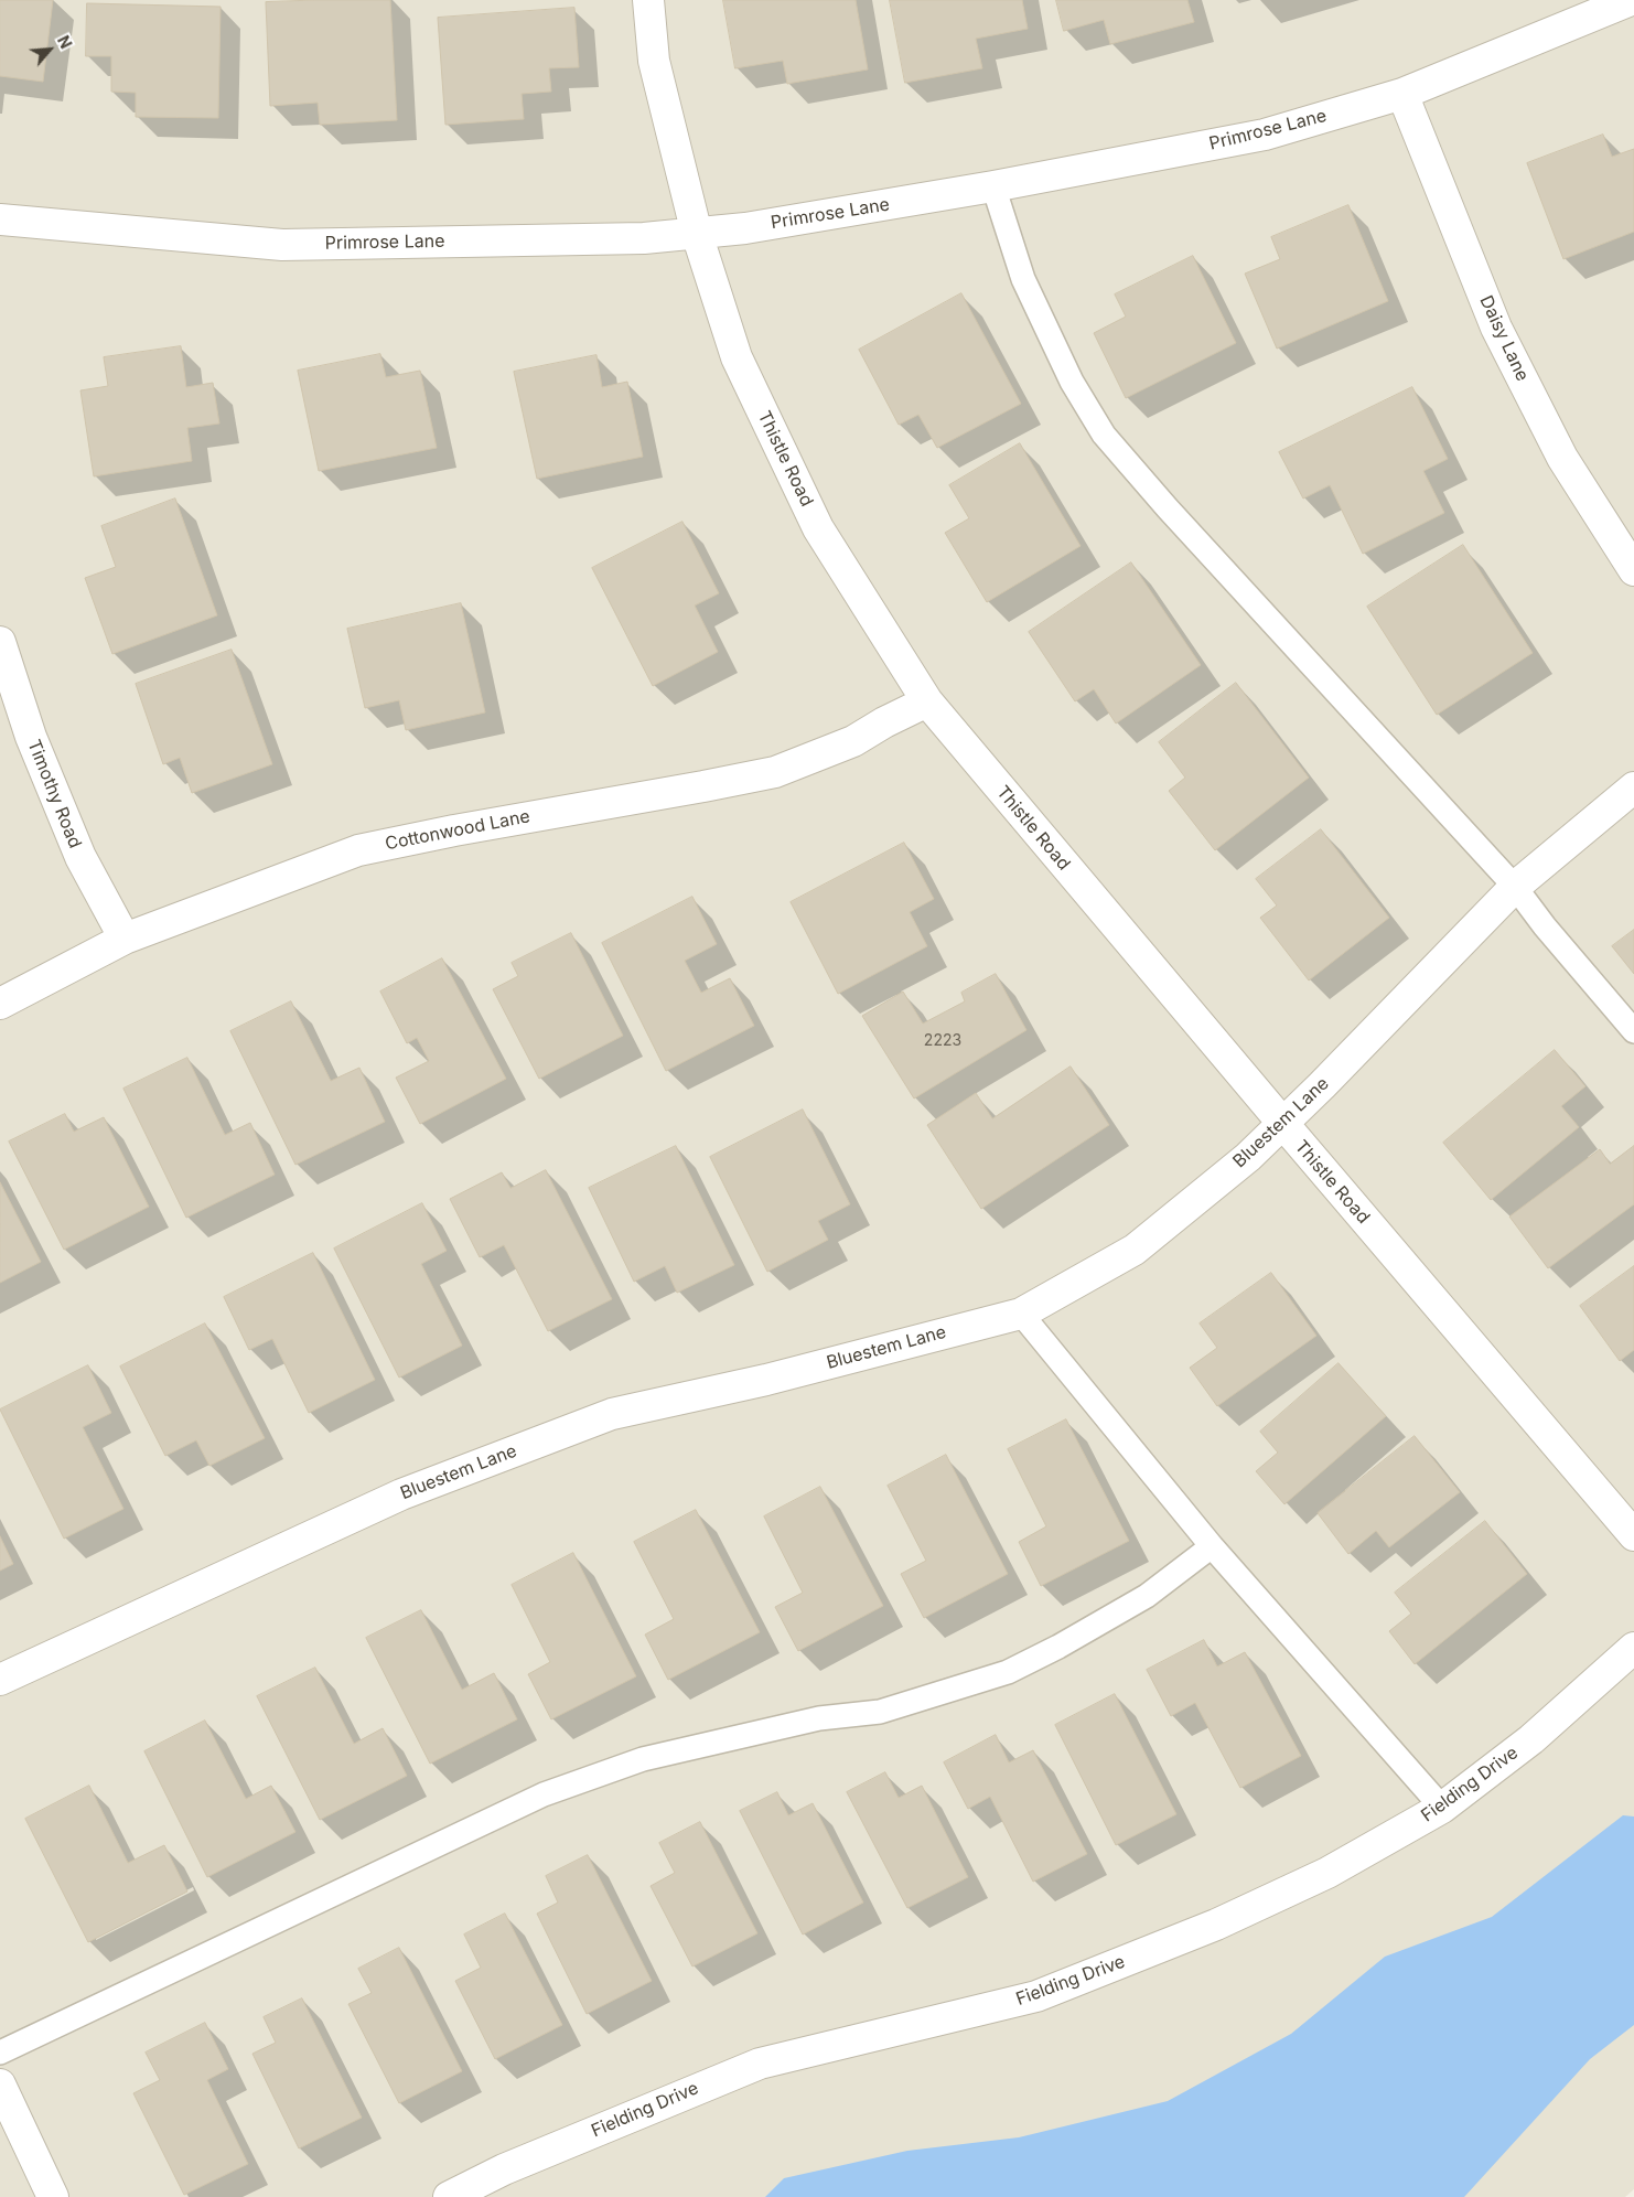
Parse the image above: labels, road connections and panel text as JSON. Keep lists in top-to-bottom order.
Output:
{
  "streets": {
    "street": [
      "Primrose Lane",
      "Daisy Lane",
      "Thistle Road",
      "Timothy Road",
      "Cottonwood Lane",
      "Bluestem Lane",
      "Fielding Drive"
    ]
  },
  "crossings": [
    ["Primrose Lane", "Daisy Lane"],
    ["Primrose Lane", "Thistle Road"],
    ["Thistle Road", "Cottonwood Lane"],
    ["Thistle Road", "Bluestem Lane"],
    ["Timothy Road", "Cottonwood Lane"]
  ],
  "house_numbers": ["2223"],
  "north": "top right"
}
